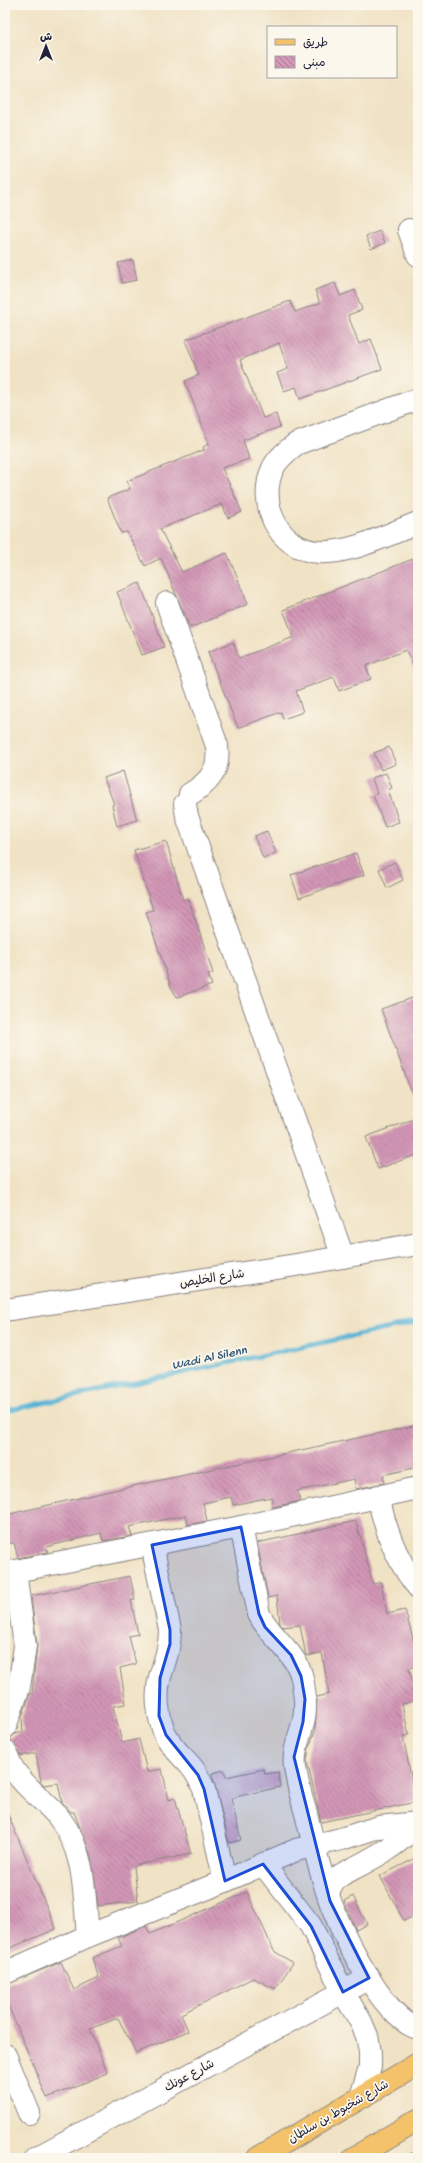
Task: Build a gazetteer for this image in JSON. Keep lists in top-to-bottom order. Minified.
{"streets":{"main road":["شارع شخبوط بن سلطان"],"street":["شارع الخليص","شارع عونك"]},"water":["Wadi Al Silenn"],"legend":["طريق","مبنى"],"north":"top"}
